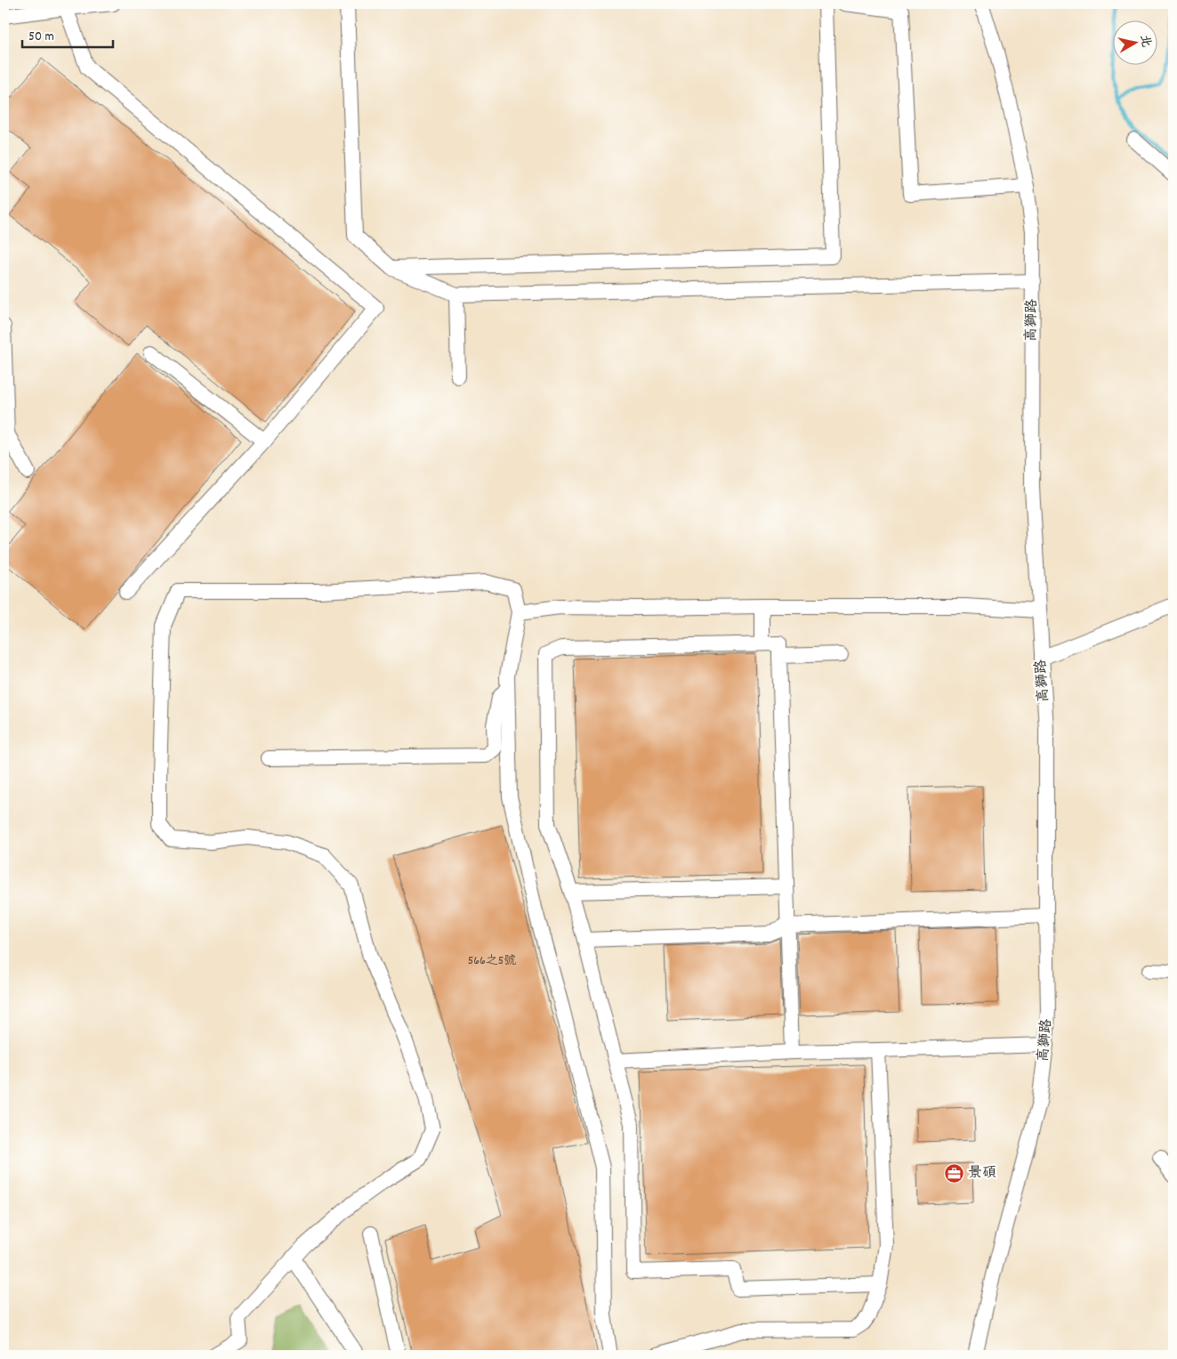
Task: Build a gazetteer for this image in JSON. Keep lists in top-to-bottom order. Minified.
{"streets":{"street":["高獅路"]},"places":{"office":["景碩"]},"house_numbers":["566之5號"],"scale_bar":"50 m","north":"right"}
